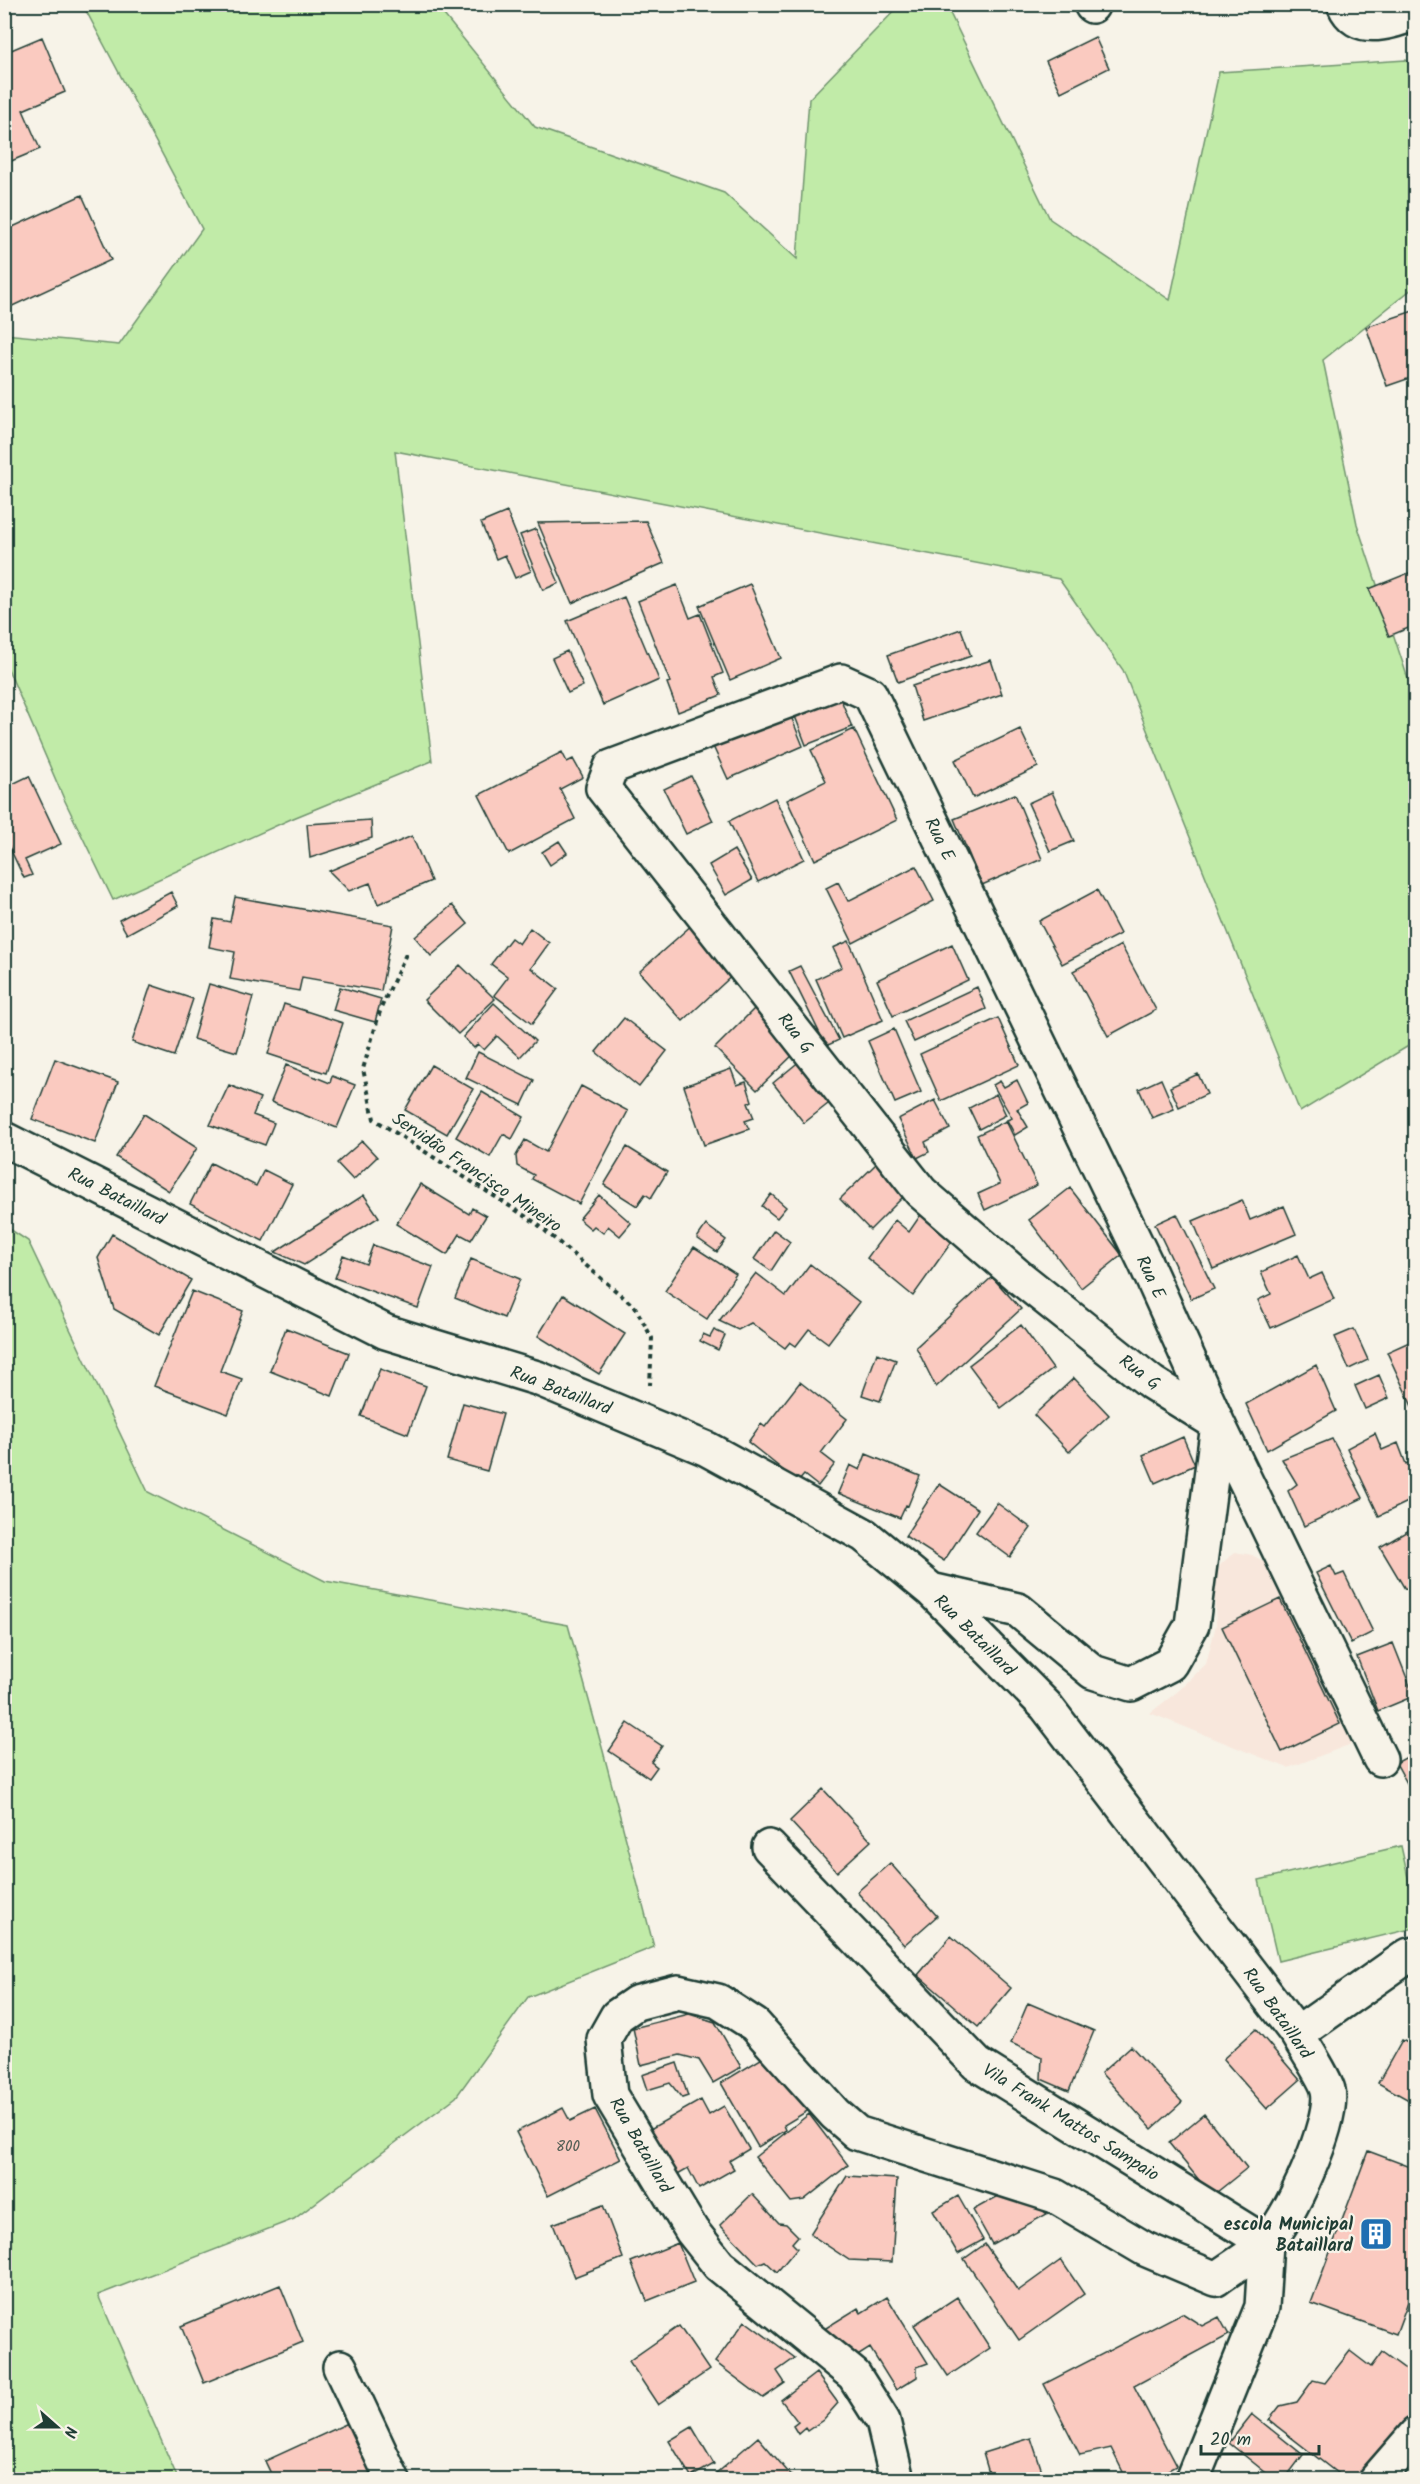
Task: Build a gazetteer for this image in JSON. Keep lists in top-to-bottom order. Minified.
{"streets":{"street":["Rua E","Rua G","Rua Bataillard","Vila Frank Mattos Sampaio"],"path":["Servidão Francisco Mineiro"]},"crossings":[["Rua E","Rua G"],["Servidão Francisco Mineiro","Rua Bataillard"],["Rua Bataillard","Vila Frank Mattos Sampaio"]],"places":{"building":["escola Municipal Bataillard"]},"house_numbers":["800"],"scale_bar":"20 m","north":"right"}
